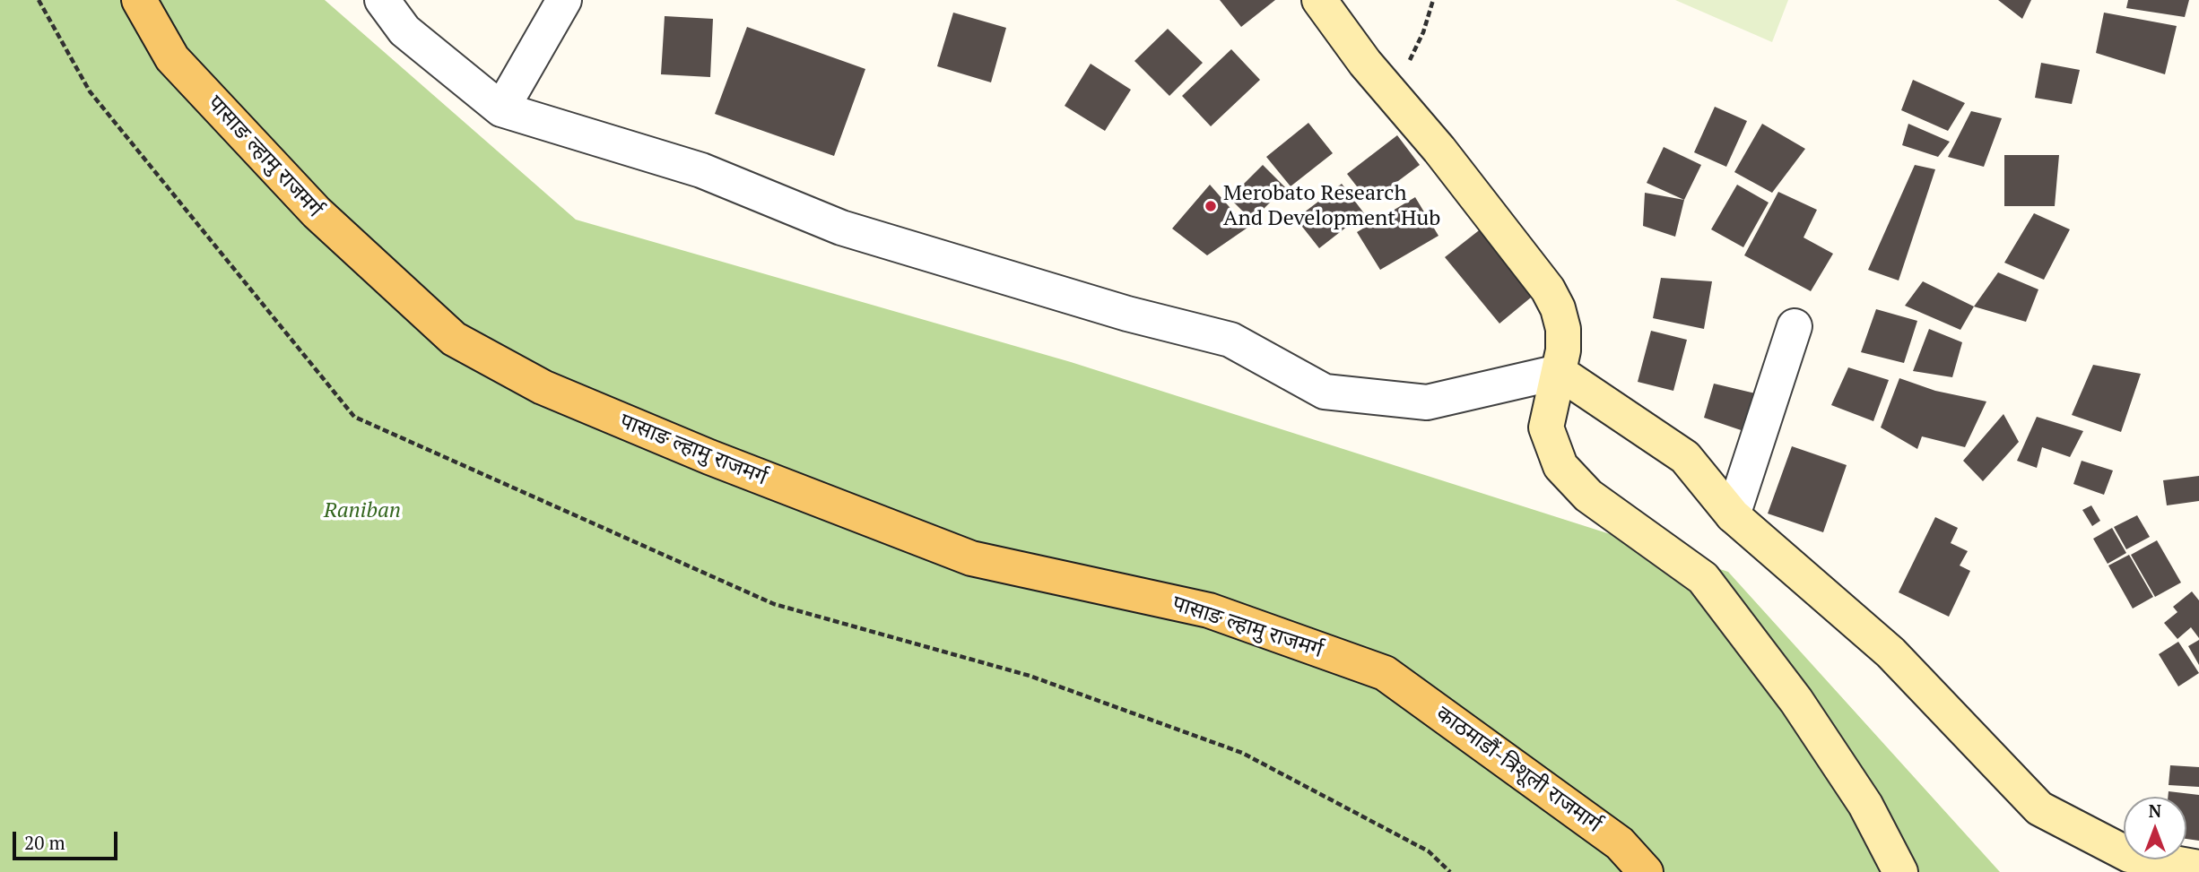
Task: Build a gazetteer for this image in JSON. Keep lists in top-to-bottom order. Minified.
{"streets":{"main road":["पासाङ ल्हामु राजमर्ग","काठमाडौं-त्रिशूली राजमार्ग"]},"crossings":[["पासाङ ल्हामु राजमर्ग","काठमाडौं-त्रिशूली राजमार्ग"]],"parks":["Raniban"],"places":["Merobato Research And Development Hub"],"scale_bar":"20 m","north":"top"}
